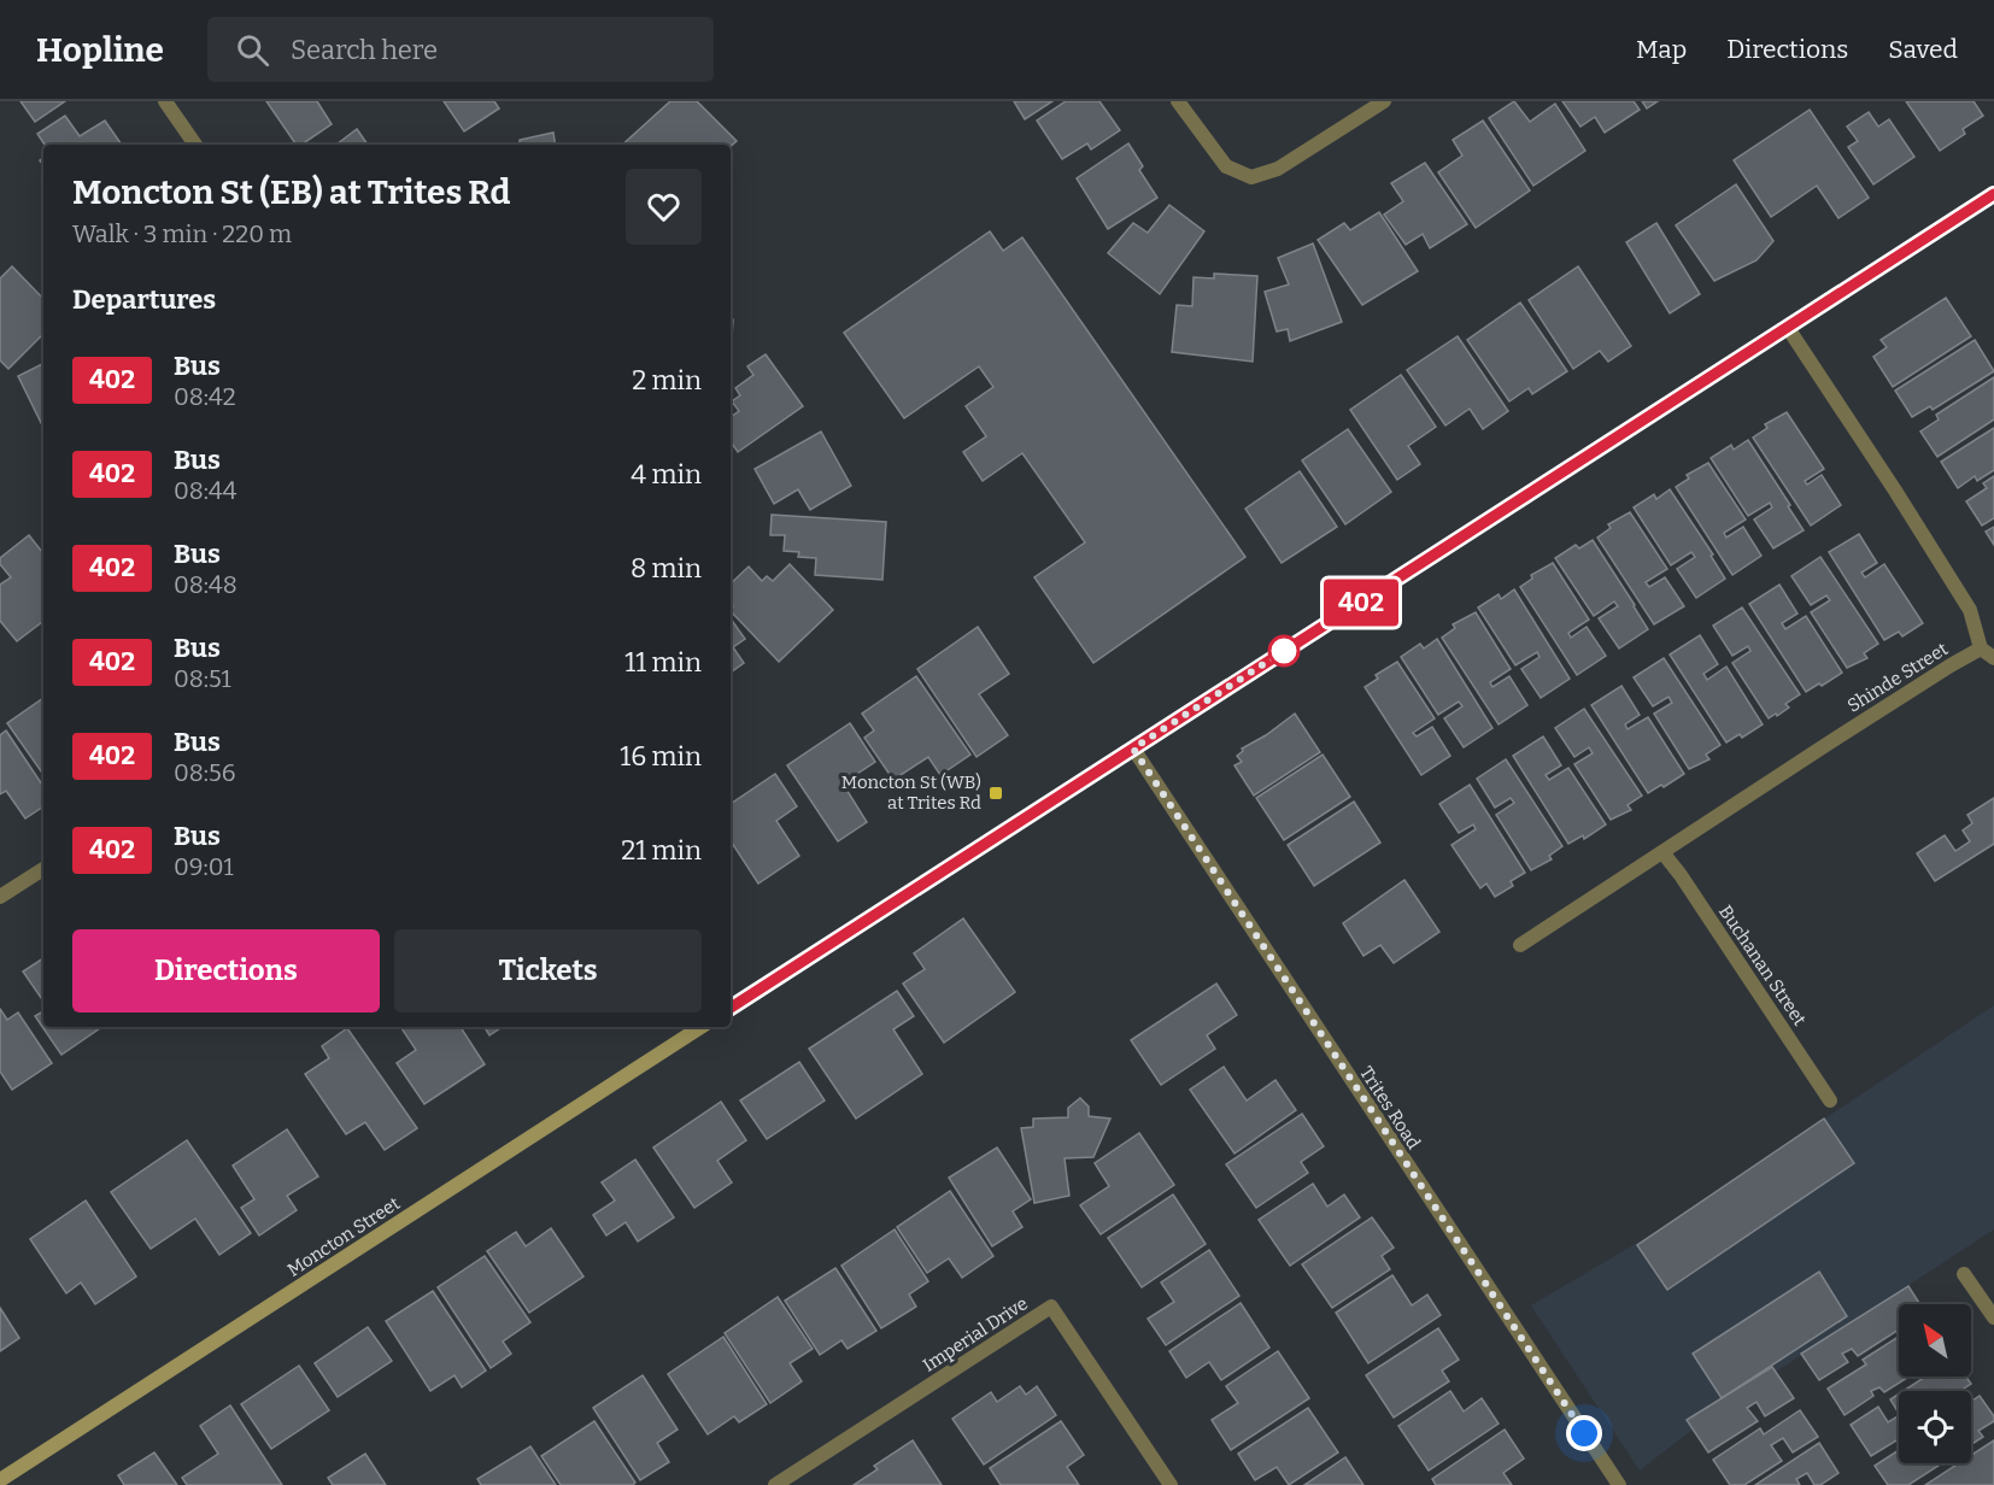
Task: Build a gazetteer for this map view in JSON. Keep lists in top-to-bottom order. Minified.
{"streets":{"street":["Shinde Street","Buchanan Street","Trites Road","Moncton Street","Imperial Drive"]},"crossings":[["Shinde Street","Buchanan Street"]],"places":{"transit":["Moncton St (WB) at Trites Rd"]},"lines":["bus line 402"],"north":"top left","page":{"header":"Hopline","search":"Search here","nav":["Map","Directions","Saved"],"on_map":"402","heading":[["Moncton St (EB) at Trites Rd","Walk · 3 min · 220 m"],"Departures"],"list":[{"mark":"402","name":"Bus","note":"08:42","value":"2 min"},{"mark":"402","name":"Bus","note":"08:44","value":"4 min"},{"mark":"402","name":"Bus","note":"08:48","value":"8 min"},{"mark":"402","name":"Bus","note":"08:51","value":"11 min"},{"mark":"402","name":"Bus","note":"08:56","value":"16 min"},{"mark":"402","name":"Bus","note":"09:01","value":"21 min"}],"buttons":["Directions","Tickets"]}}
